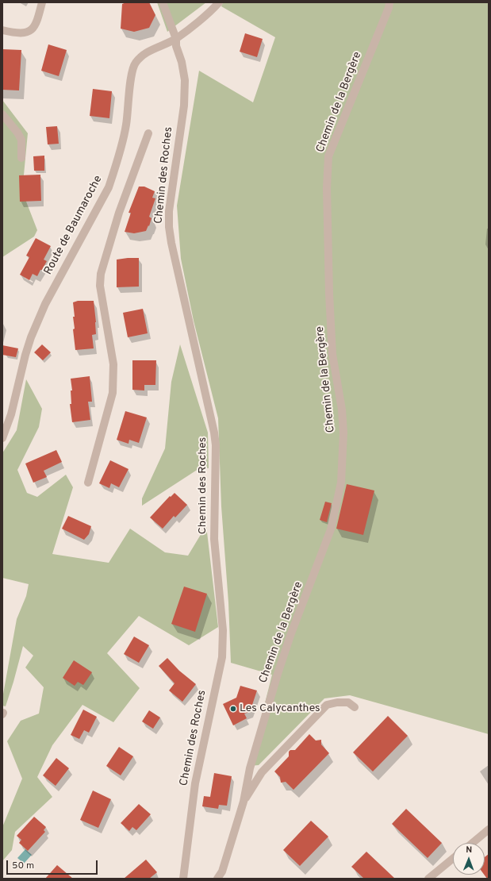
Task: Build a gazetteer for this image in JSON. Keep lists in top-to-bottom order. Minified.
{"streets":{"street":["Chemin de la Bergère","Chemin des Roches","Route de Baumaroche"]},"crossings":[["Chemin des Roches","Route de Baumaroche"]],"places":["Les Calycanthes"],"scale_bar":"50 m","north":"top"}
